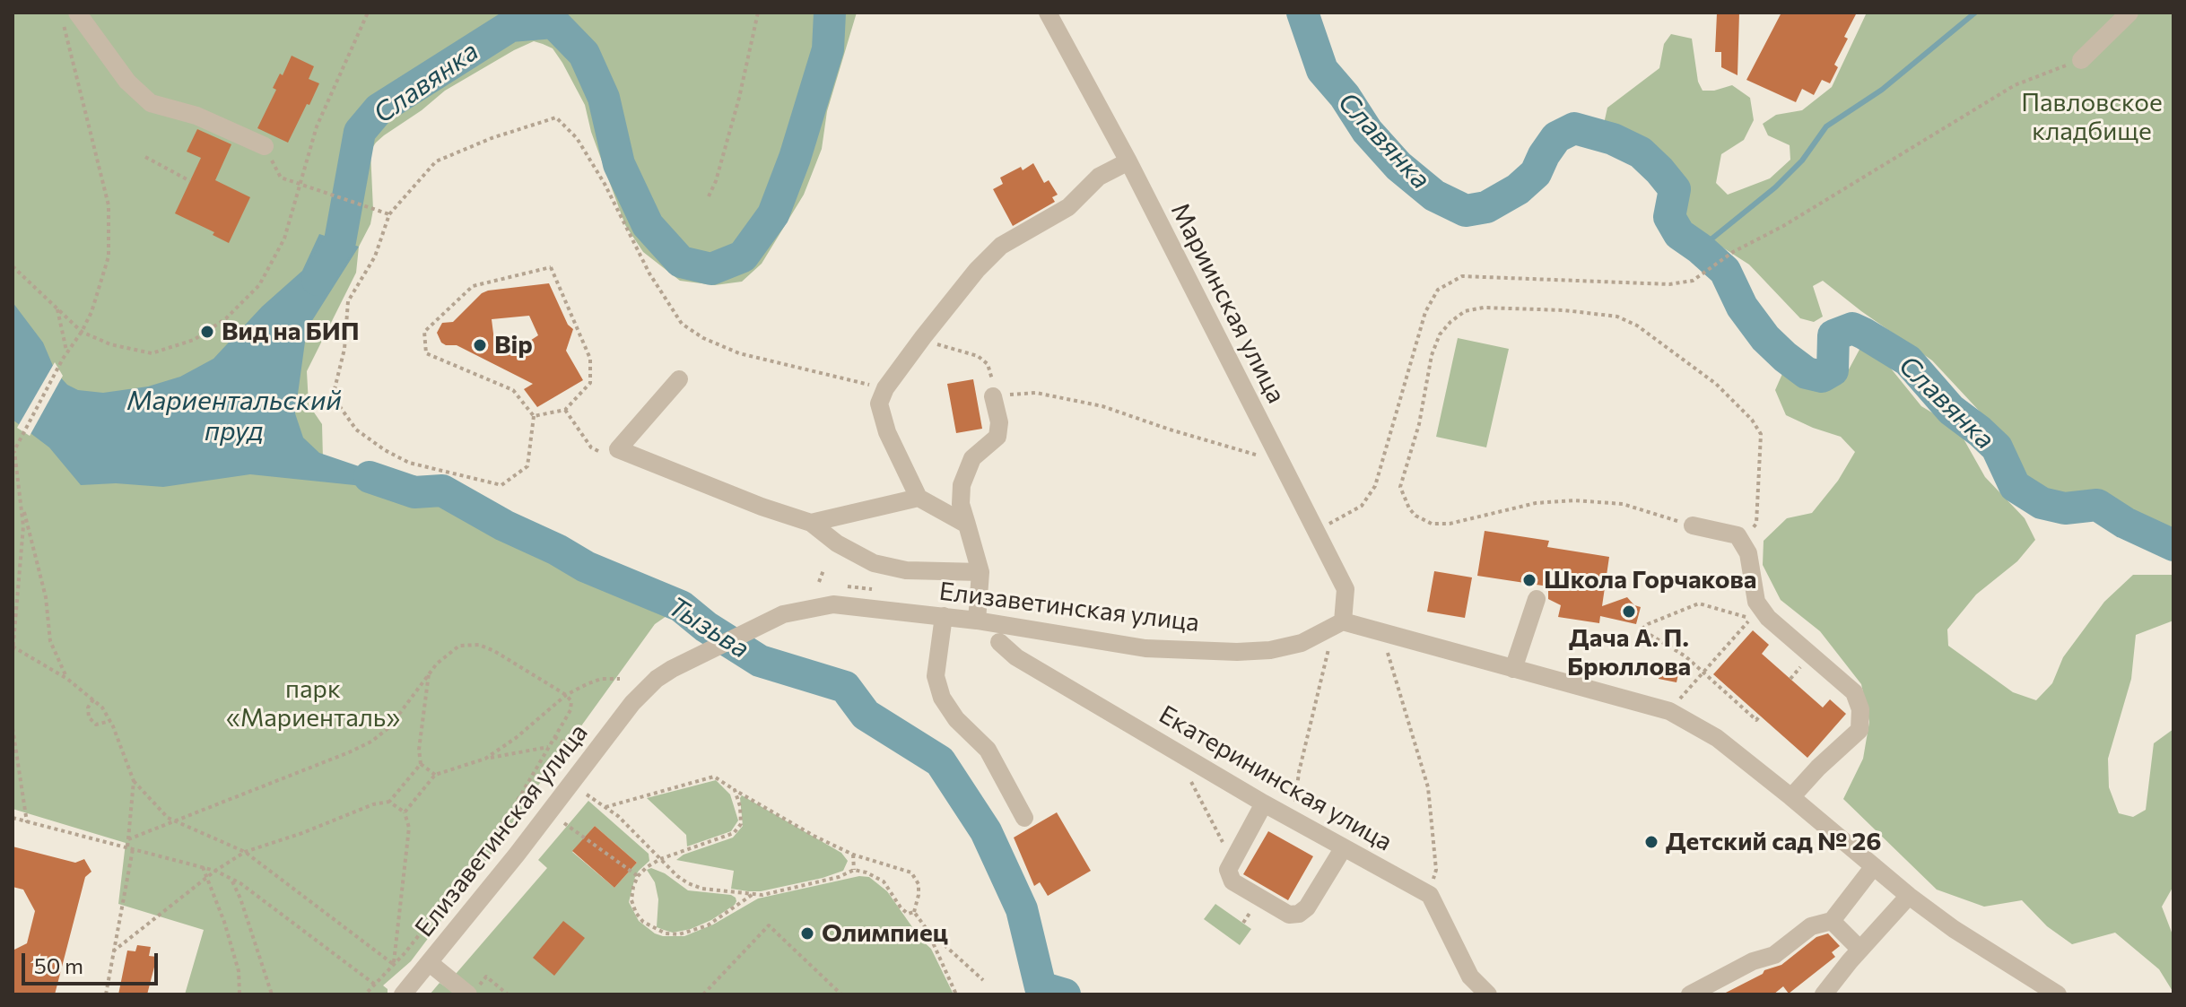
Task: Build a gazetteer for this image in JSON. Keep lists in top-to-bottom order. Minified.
{"streets":{"street":["Мариинская улица","Елизаветинская улица","Екатерининская улица"]},"crossings":[["Мариинская улица","Елизаветинская улица"]],"water":["Славянка","Мариентальский пруд","Тызьва"],"parks":["Павловское кладбище","парк «Мариенталь»"],"places":["Вид на БИП","Bip","Школа Горчакова","Дача А. П. Брюллова","Детский сад № 26","Олимпиец"],"scale_bar":"50 m"}
